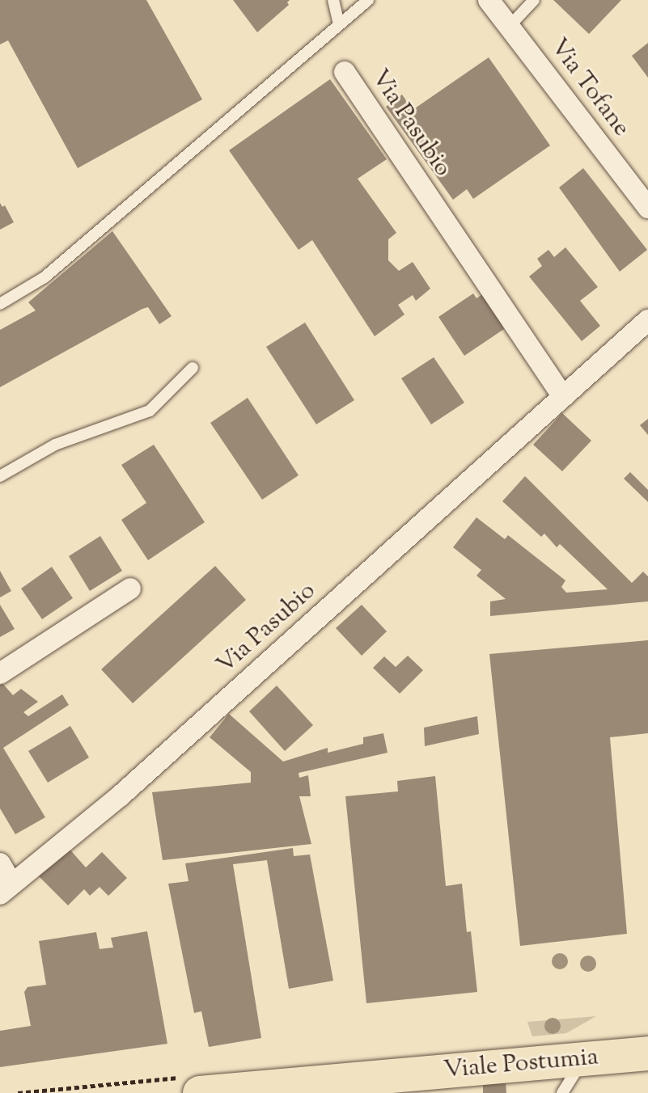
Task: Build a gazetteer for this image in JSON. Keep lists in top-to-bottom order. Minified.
{"streets":{"main road":["Viale Postumia"],"street":["Via Tofane","Via Pasubio"]}}
